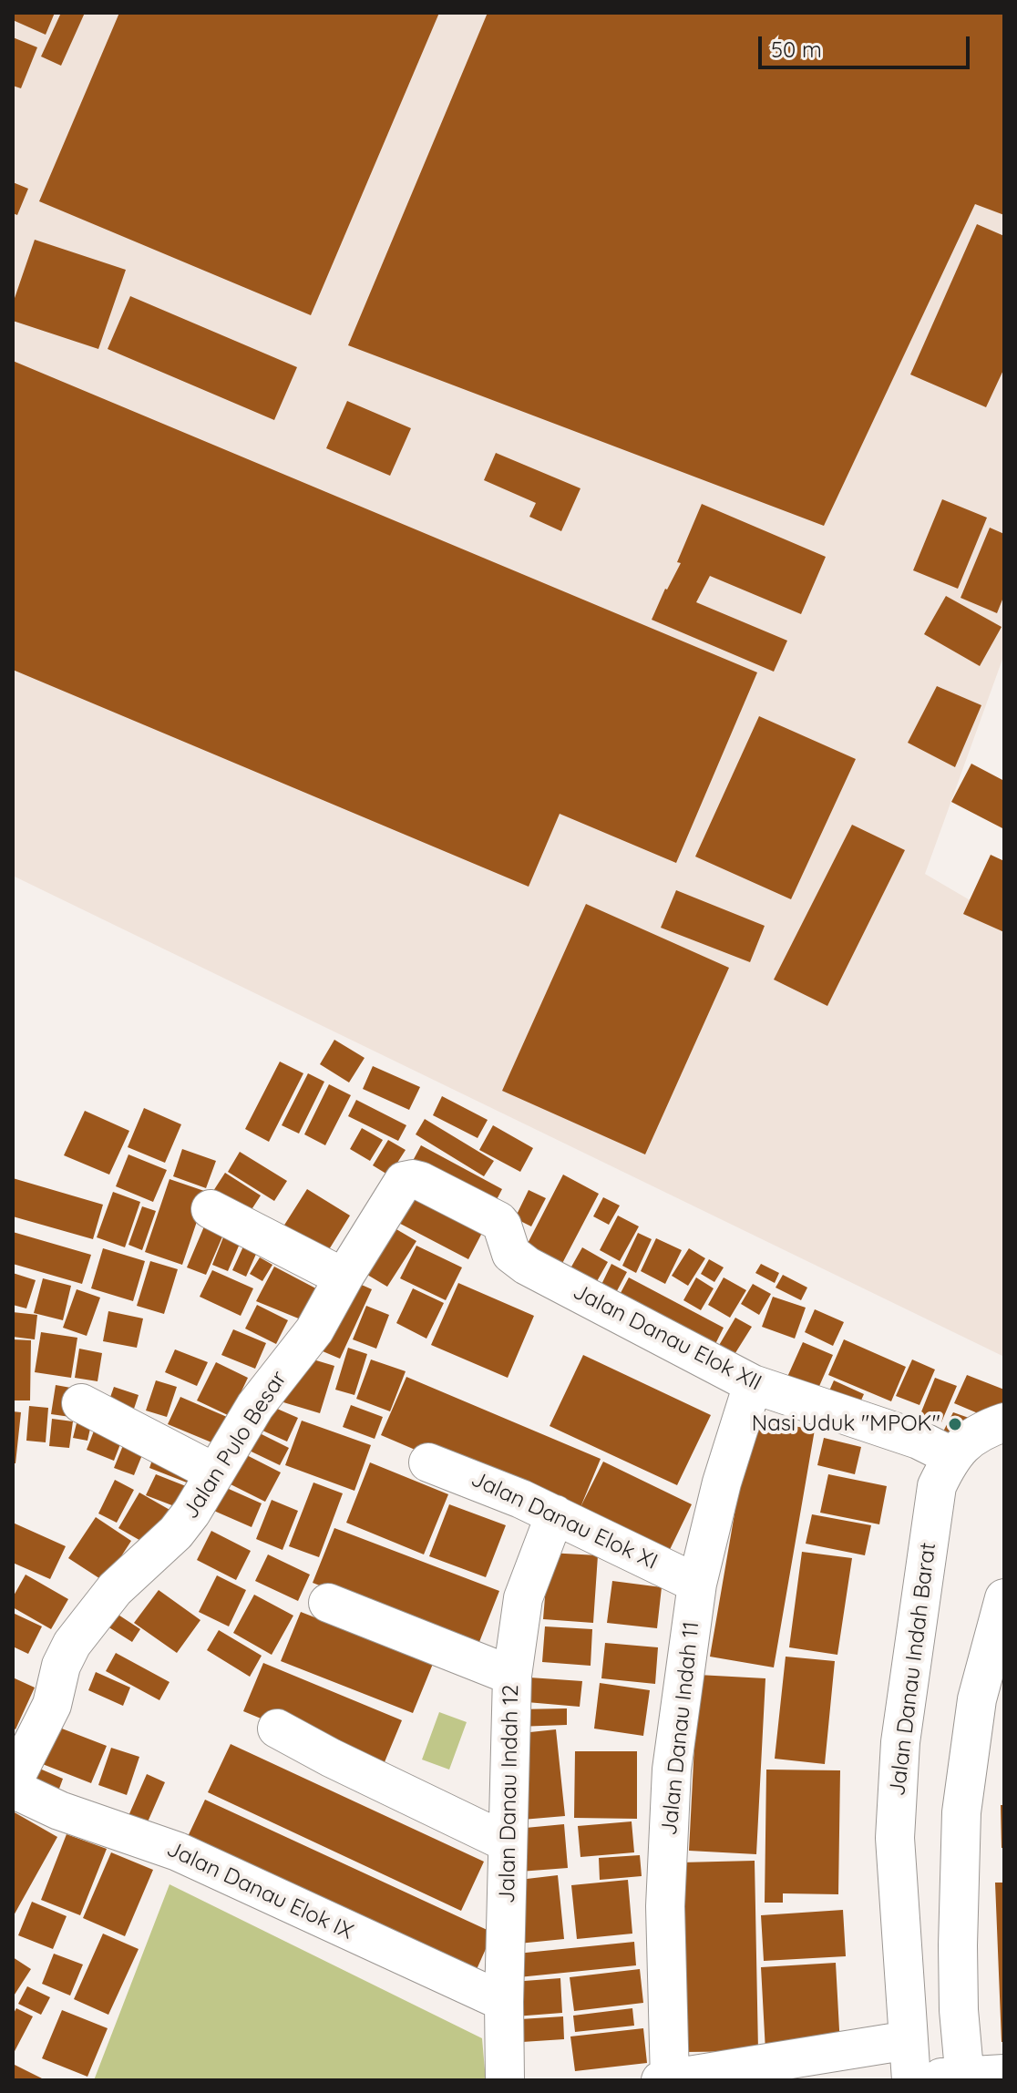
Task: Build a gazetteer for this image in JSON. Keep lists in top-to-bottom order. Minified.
{"streets":{"street":["Jalan Danau Elok XII","Jalan Pulo Besar","Jalan Danau Elok XI","Jalan Danau Indah Barat","Jalan Danau Indah 11","Jalan Danau Indah 12","Jalan Danau Elok IX"]},"crossings":[["Jalan Danau Elok XII","Jalan Pulo Besar"],["Jalan Danau Elok XII","Jalan Danau Indah Barat"],["Jalan Danau Elok XII","Jalan Danau Indah 11"],["Jalan Danau Elok XI","Jalan Danau Indah 11"],["Jalan Danau Elok XI","Jalan Danau Indah 12"],["Jalan Danau Indah 12","Jalan Danau Elok IX"]],"places":["Nasi Uduk \"MPOK\""],"scale_bar":"50 m"}
